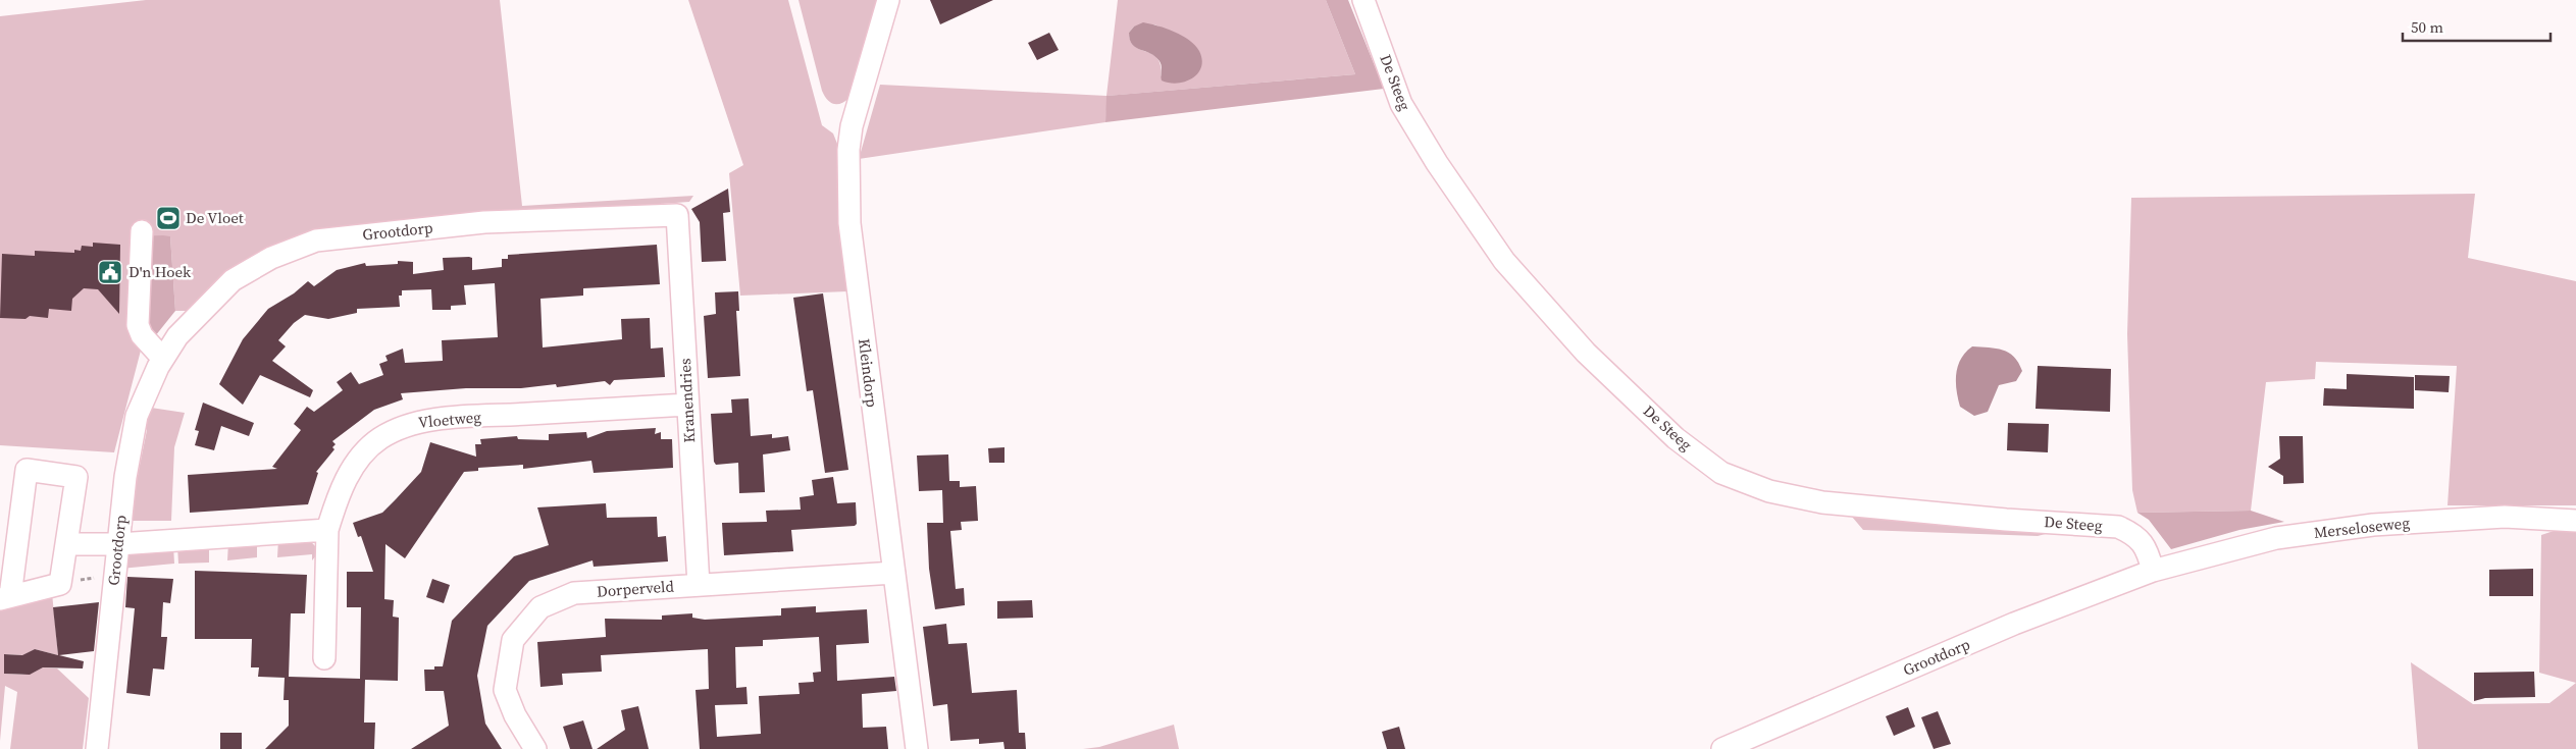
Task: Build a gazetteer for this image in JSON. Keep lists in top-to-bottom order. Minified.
{"streets":{"street":["De Steeg","Grootdorp","Kleindorp","Kranendries","Vloetweg","Merseloseweg","Dorperveld"]},"crossings":[["De Steeg","Grootdorp"],["De Steeg","Merseloseweg"],["Grootdorp","Kranendries"],["Grootdorp","Merseloseweg"],["Kleindorp","Dorperveld"],["Kranendries","Vloetweg"],["Kranendries","Dorperveld"]],"places":{"sports":["De Vloet"],"public building":["D'n Hoek"]},"scale_bar":"50 m"}
